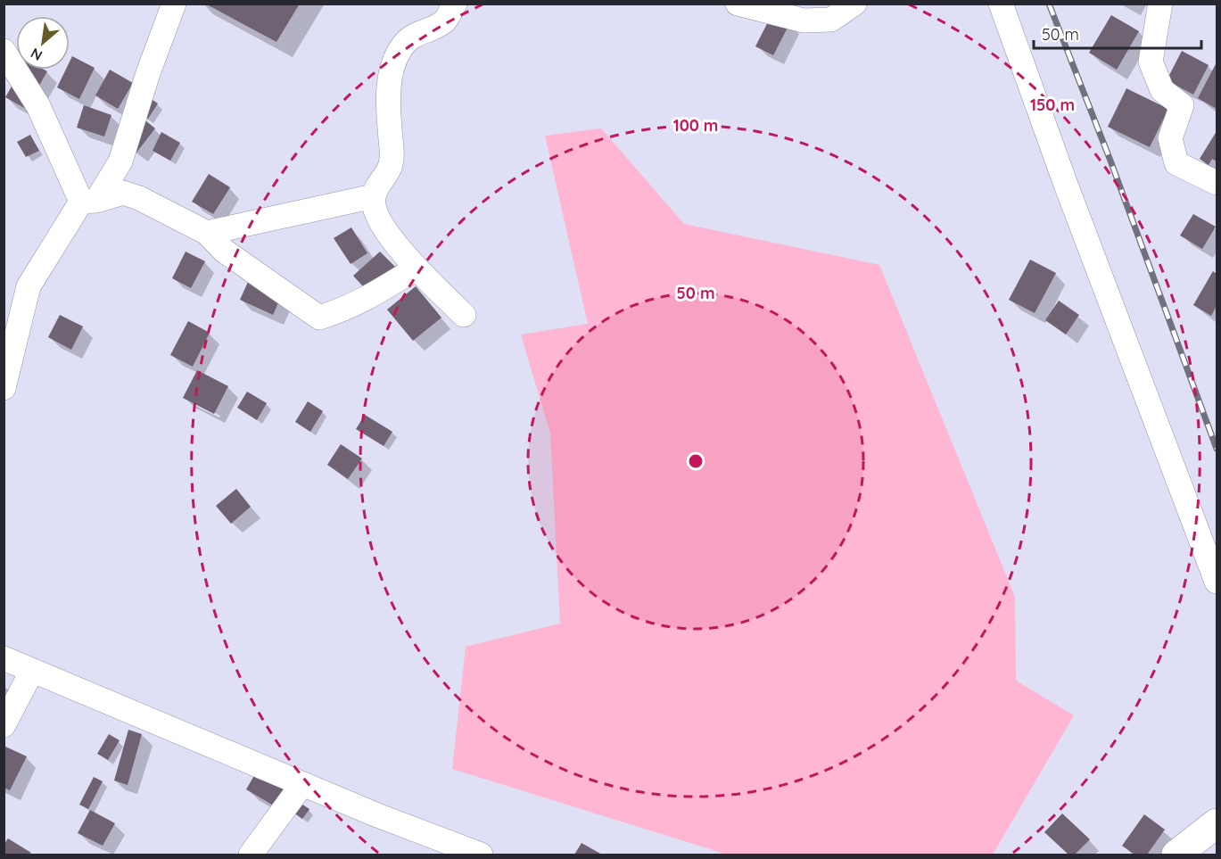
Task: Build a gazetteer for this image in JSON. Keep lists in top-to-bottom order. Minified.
{"scale_bar":"50 m","north":"bottom left","rings":["150 m","100 m","50 m"]}
